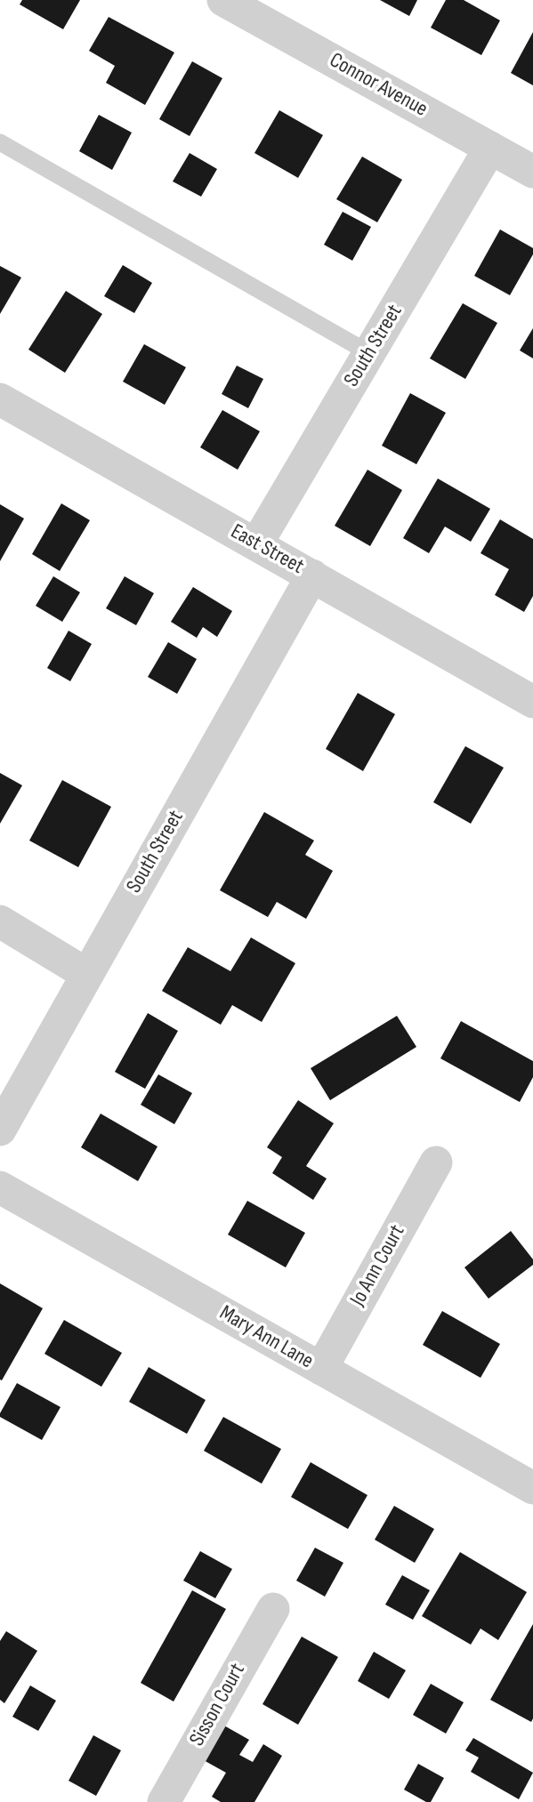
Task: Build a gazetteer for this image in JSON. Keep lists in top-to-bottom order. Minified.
{"streets":{"street":["Connor Avenue","South Street","East Street","Jo Ann Court","Mary Ann Lane","Sisson Court"]},"crossings":[["Connor Avenue","South Street"],["South Street","East Street"],["Jo Ann Court","Mary Ann Lane"]]}
